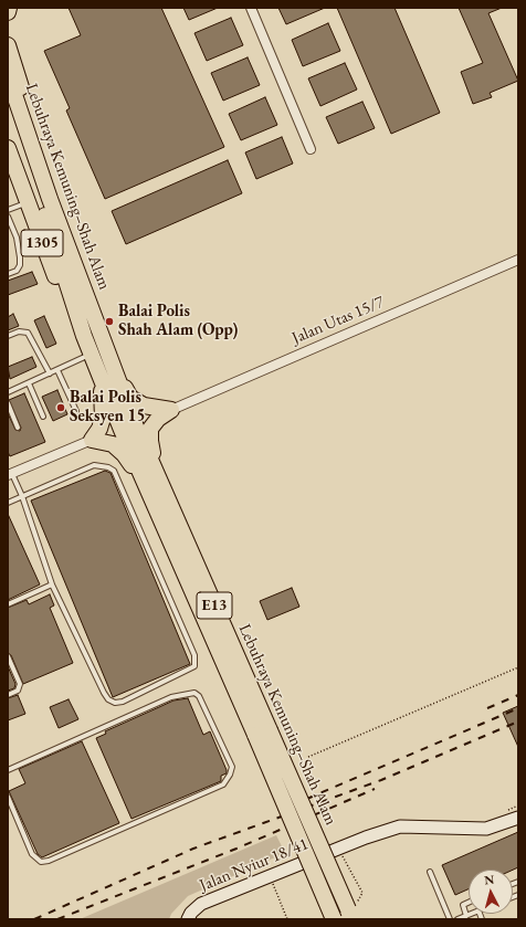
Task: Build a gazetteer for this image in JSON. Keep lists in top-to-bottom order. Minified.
{"streets":{"highway":["Lebuhraya Kemuning–Shah Alam","1305","E13"],"street":["Jalan Utas 15/7","Jalan Nyiur 18/41"]},"crossings":[["Lebuhraya Kemuning–Shah Alam","1305"]],"places":["Balai Polis Shah Alam (Opp)","Balai Polis Seksyen 15"],"north":"top"}
